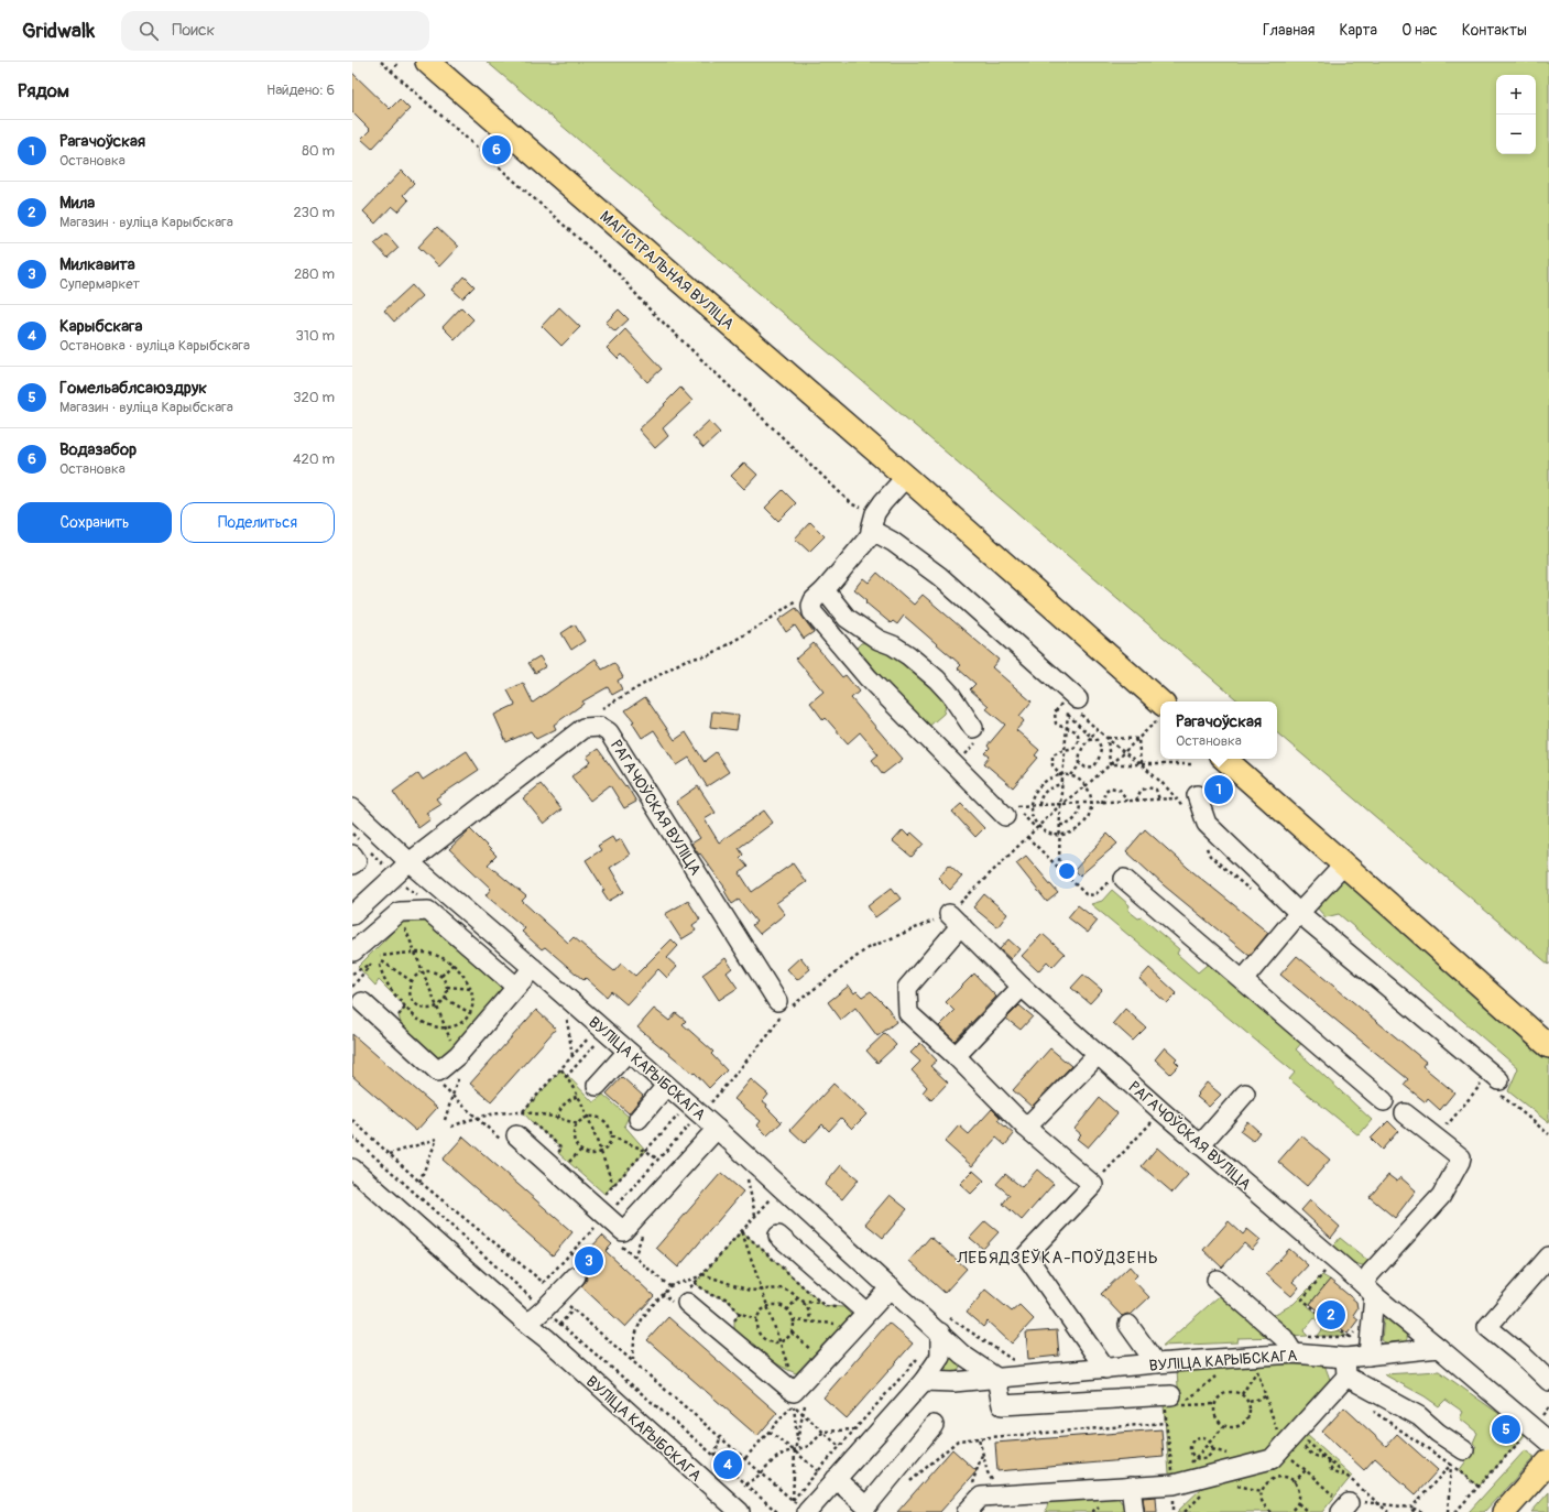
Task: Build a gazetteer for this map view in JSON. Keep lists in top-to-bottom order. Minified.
{"streets":{"main road":["МАГІСТРАЛЬНАЯ ВУЛІЦА"],"street":["РАГАЧОЎСКАЯ ВУЛІЦА","ВУЛІЦА КАРЫБСКАГА"]},"crossings":[["РАГАЧОЎСКАЯ ВУЛІЦА","ВУЛІЦА КАРЫБСКАГА"]],"districts":["ЛЕБЯДЗЁЎКА-ПОЎДЗЕНЬ"],"page":{"header":"Gridwalk","search":"Поиск","nav":["Главная","Карта","О нас","Контакты"],"heading":["Рядом","Найдено: 6"],"map_buttons":["+","−"],"list":[{"mark":"1","name":"Рагачоўская","note":"Остановка","value":"80 m"},{"mark":"2","name":"Мила","note":"Магазин · вуліца Карыбскага","value":"230 m"},{"mark":"3","name":"Милкавита","note":"Супермаркет","value":"280 m"},{"mark":"4","name":"Карыбскага","note":"Остановка · вуліца Карыбскага","value":"310 m"},{"mark":"5","name":"Гомельаблсаюздрук","note":"Магазин · вуліца Карыбскага","value":"320 m"},{"mark":"6","name":"Водазабор","note":"Остановка","value":"420 m"}],"pins":["6","1","3","2","5","4"],"buttons":["Сохранить","Поделиться"],"popup":["Рагачоўская","Остановка"]}}
